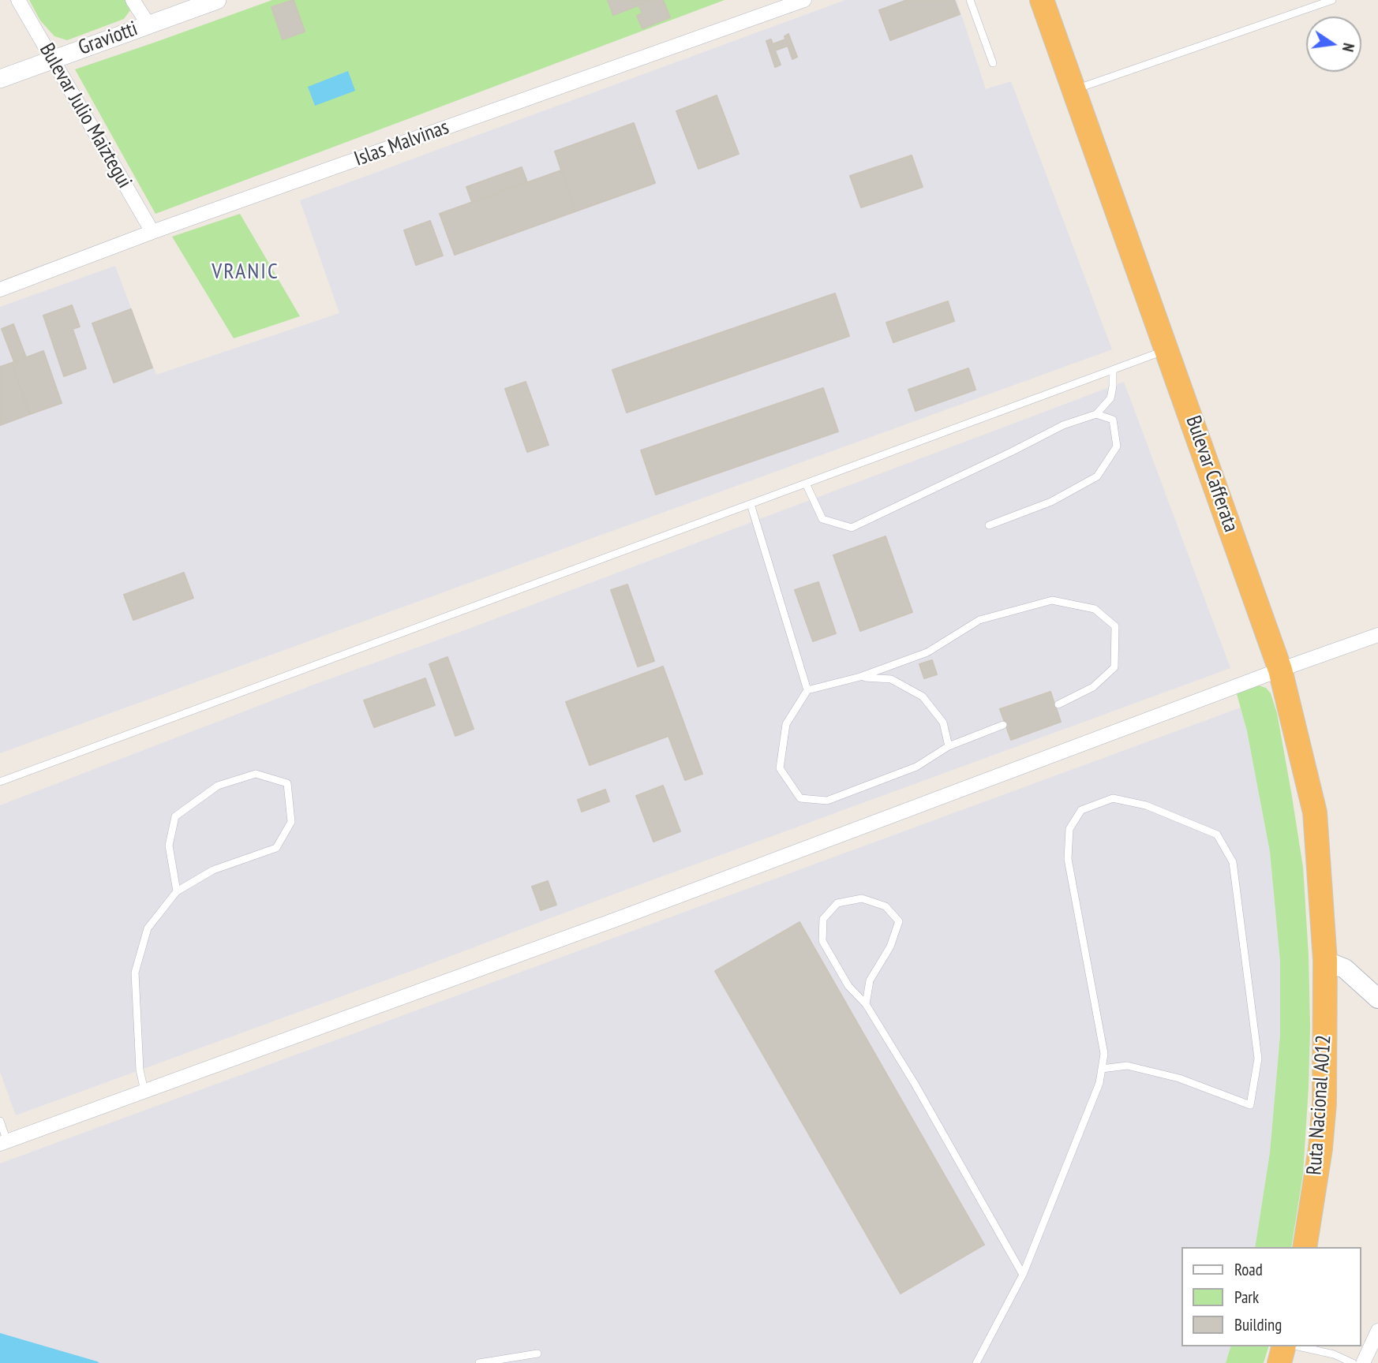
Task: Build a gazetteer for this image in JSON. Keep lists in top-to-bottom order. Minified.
{"streets":{"highway":["Bulevar Cafferata","Ruta Nacional A012"],"street":["Graviotti","Bulevar Julio Maiztegui","Islas Malvinas"]},"crossings":[["Graviotti","Bulevar Julio Maiztegui"],["Bulevar Julio Maiztegui","Islas Malvinas"],["Bulevar Cafferata","Ruta Nacional A012"]],"districts":["VRANIC"],"legend":["Road","Park","Building"],"north":"right"}
